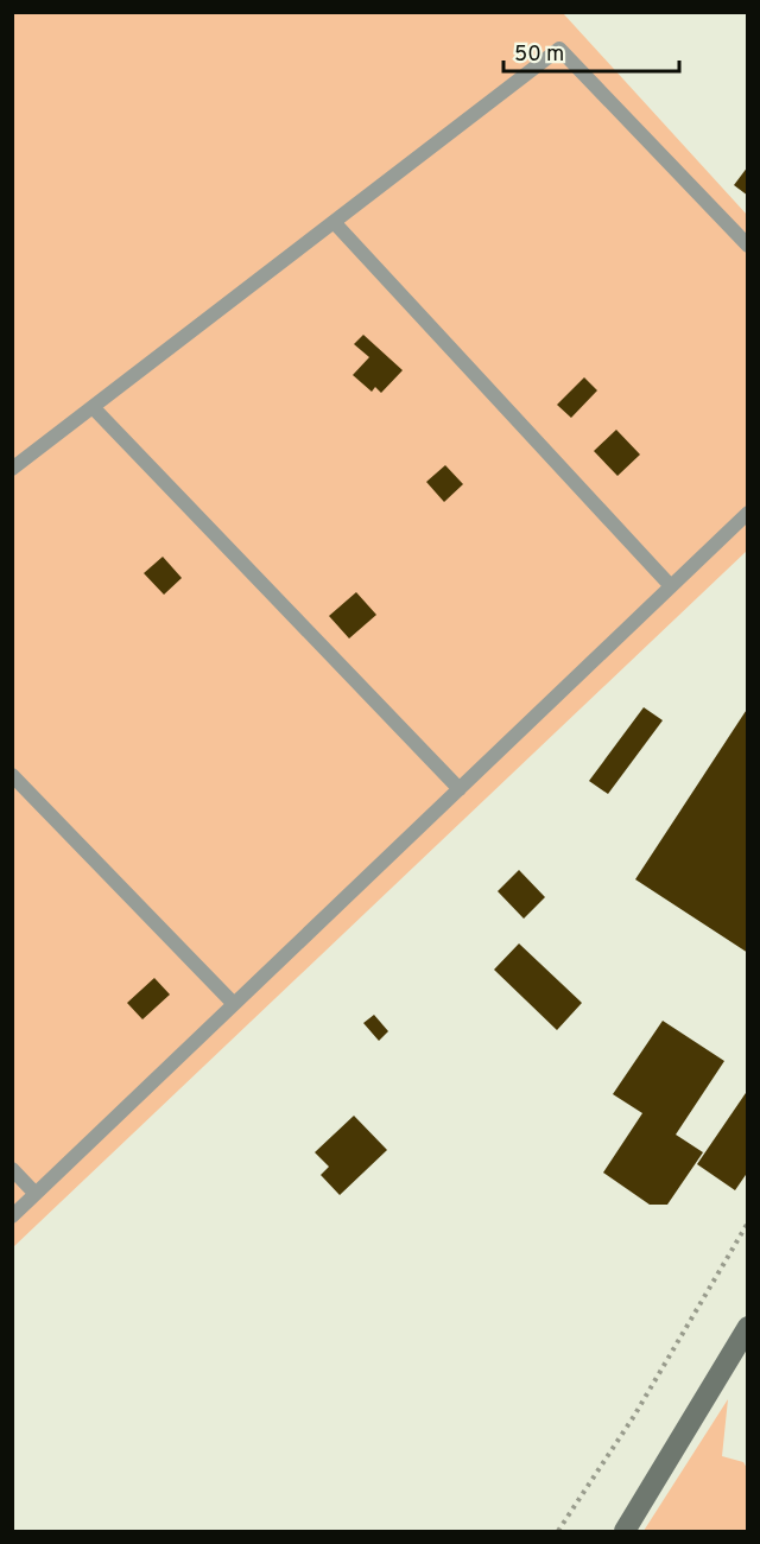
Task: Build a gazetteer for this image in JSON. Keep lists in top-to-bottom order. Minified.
{"scale_bar":"50 m"}
